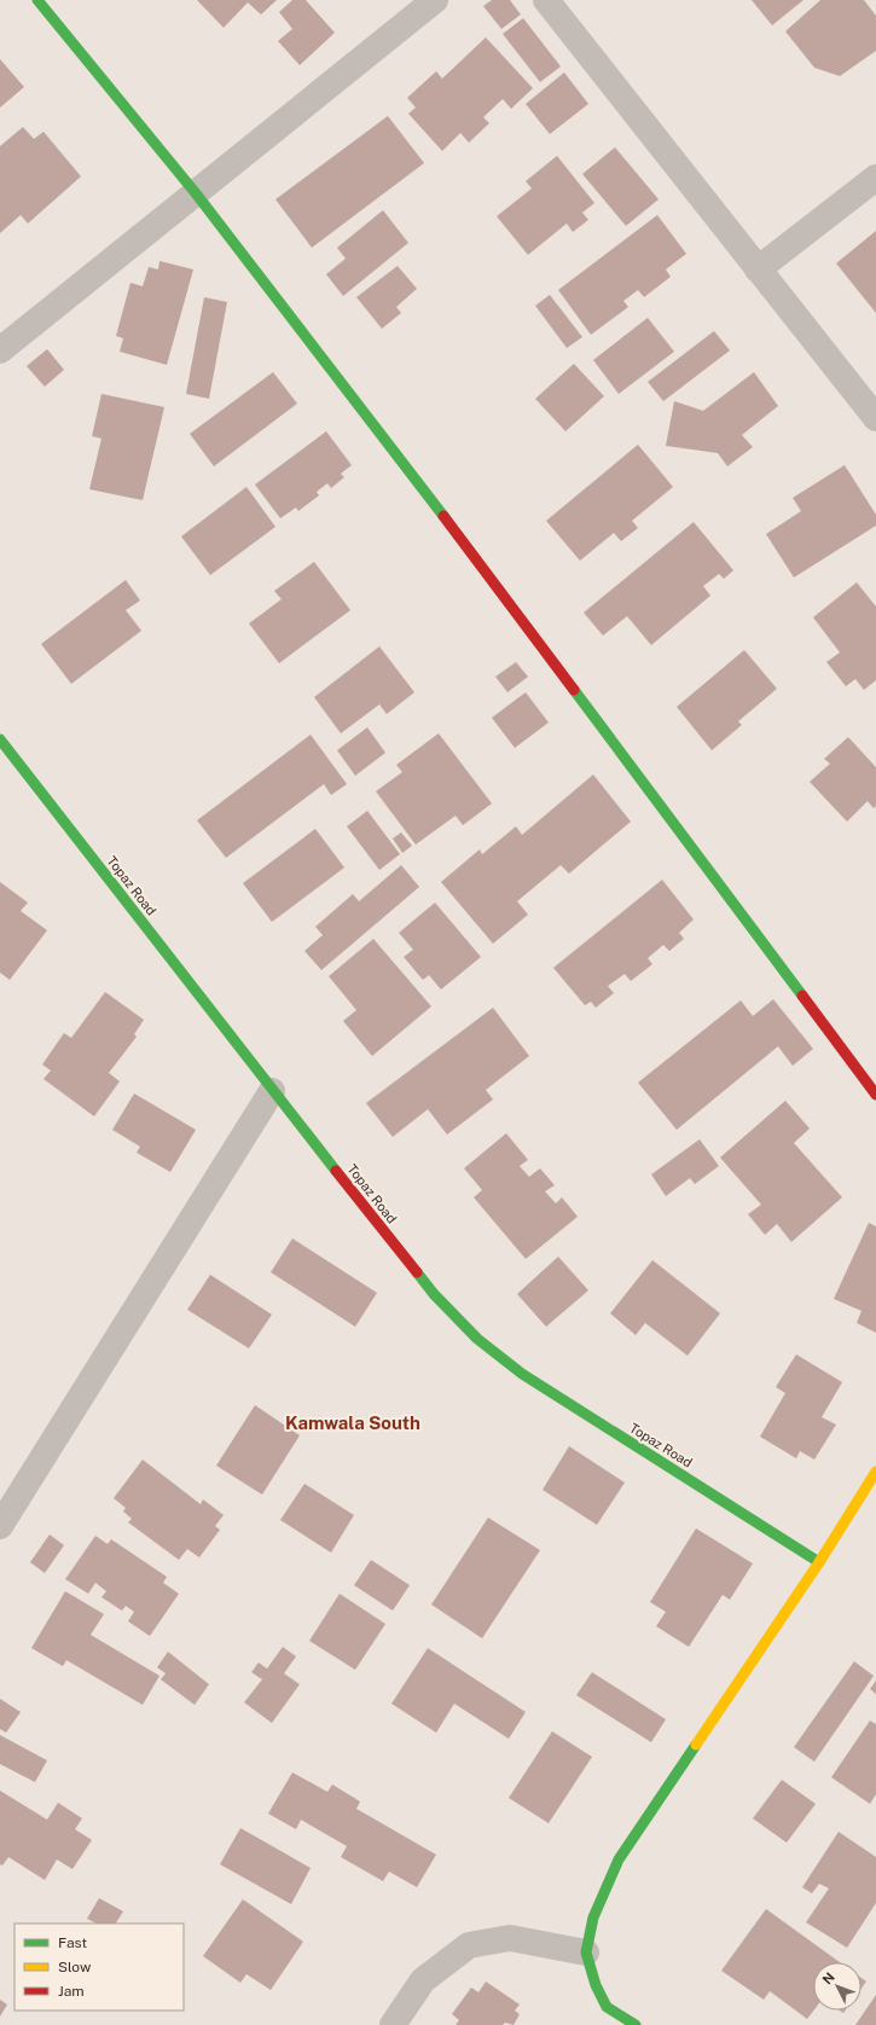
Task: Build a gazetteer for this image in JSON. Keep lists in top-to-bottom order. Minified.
{"streets":{"street":["Topaz Road"]},"districts":["Kamwala South"],"legend":["Fast","Slow","Jam"],"north":"top left"}
